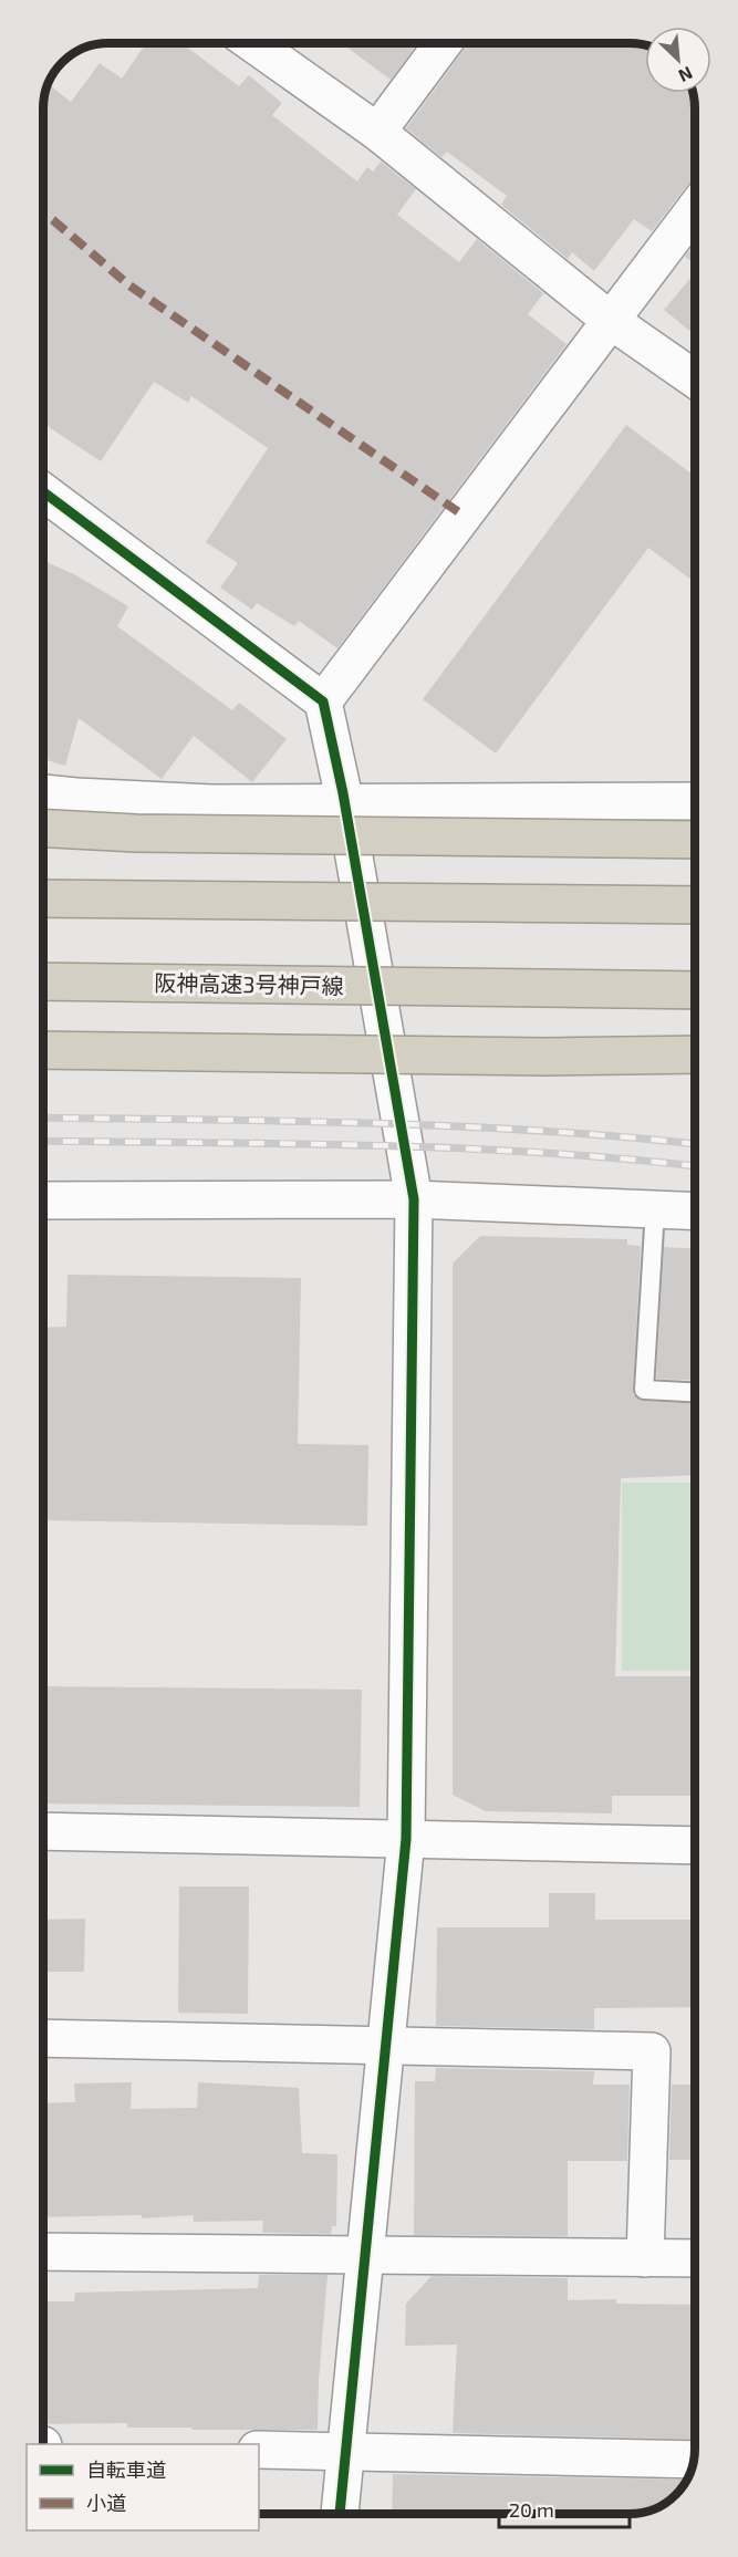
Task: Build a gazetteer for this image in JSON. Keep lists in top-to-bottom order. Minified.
{"streets":{"highway":["阪神高速3号神戸線"]},"legend":["自転車道","小道"],"scale_bar":"20 m","north":"bottom right"}
